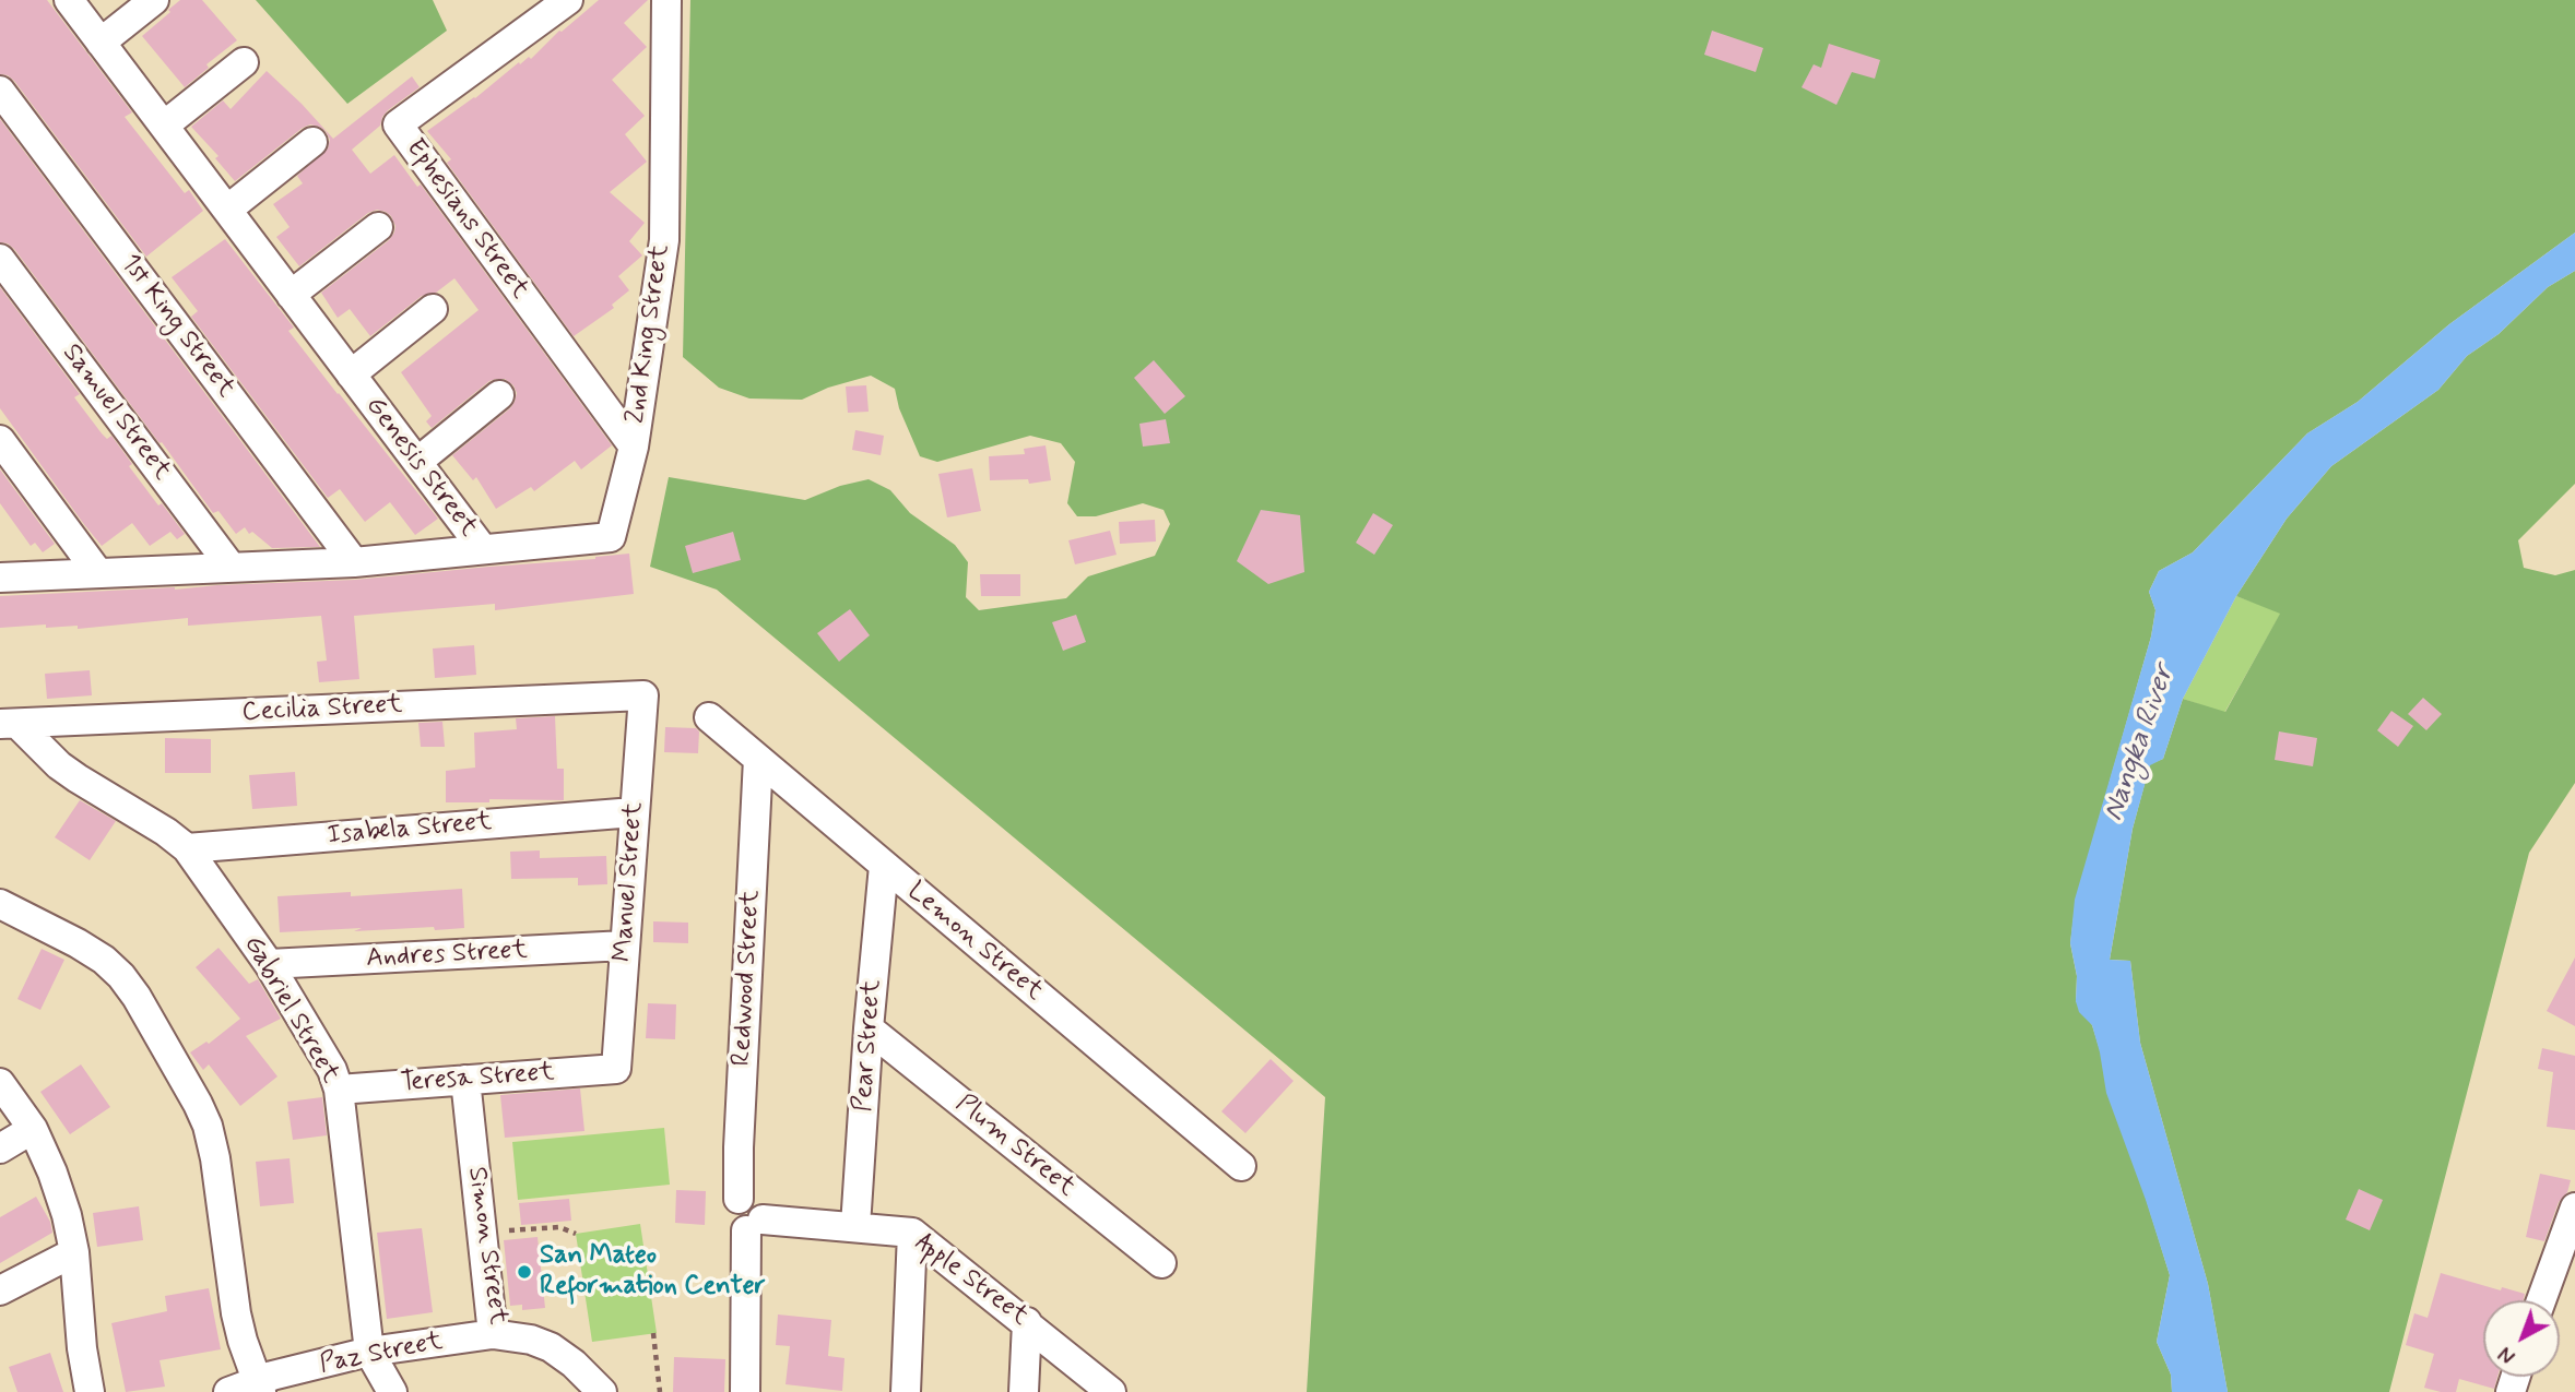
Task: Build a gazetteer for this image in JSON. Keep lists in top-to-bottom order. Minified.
{"streets":{"street":["Ephesians Street","1st King Street","2nd King Street","Samuel Street","Genesis Street","Cecilia Street","Isabela Street","Manuel Street","Lemon Street","Andres Street","Redwood Street","Gabriel Street","Pear Street","Teresa Street","Plum Street","Simon Street","Apple Street","Paz Street"]},"crossings":[["Ephesians Street","2nd King Street"],["1st King Street","Genesis Street"],["2nd King Street","Genesis Street"],["Samuel Street","Genesis Street"],["Cecilia Street","Manuel Street"],["Cecilia Street","Gabriel Street"],["Isabela Street","Manuel Street"],["Isabela Street","Gabriel Street"],["Manuel Street","Andres Street"],["Manuel Street","Teresa Street"],["Lemon Street","Redwood Street"],["Lemon Street","Pear Street"],["Andres Street","Gabriel Street"],["Redwood Street","Apple Street"],["Gabriel Street","Teresa Street"],["Gabriel Street","Paz Street"],["Pear Street","Plum Street"],["Pear Street","Apple Street"],["Teresa Street","Simon Street"],["Simon Street","Paz Street"]],"water":["Nangka River"],"places":["San Mateo Reformation Center"],"north":"bottom left"}
